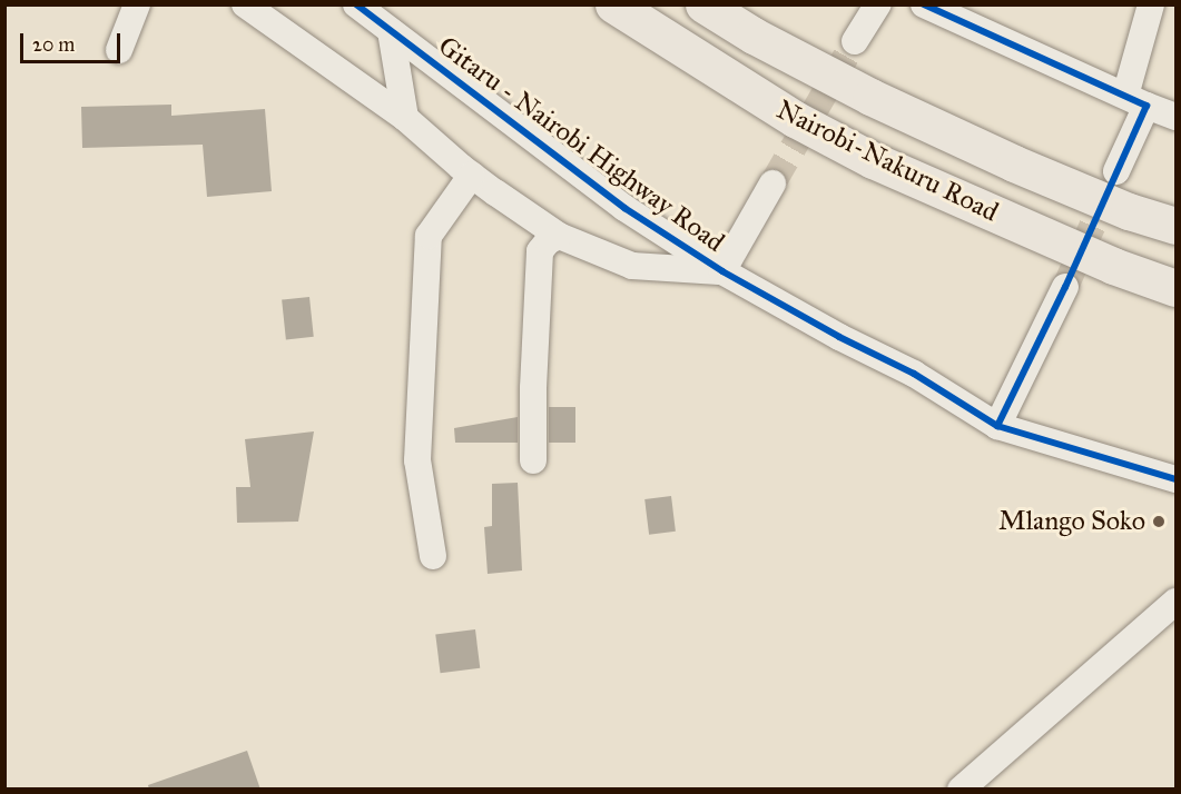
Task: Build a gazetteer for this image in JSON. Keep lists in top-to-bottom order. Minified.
{"streets":{"highway":["Nairobi-Nakuru Road"],"street":["Gitaru - Nairobi Highway Road"]},"places":["Mlango Soko"],"scale_bar":"20 m"}
